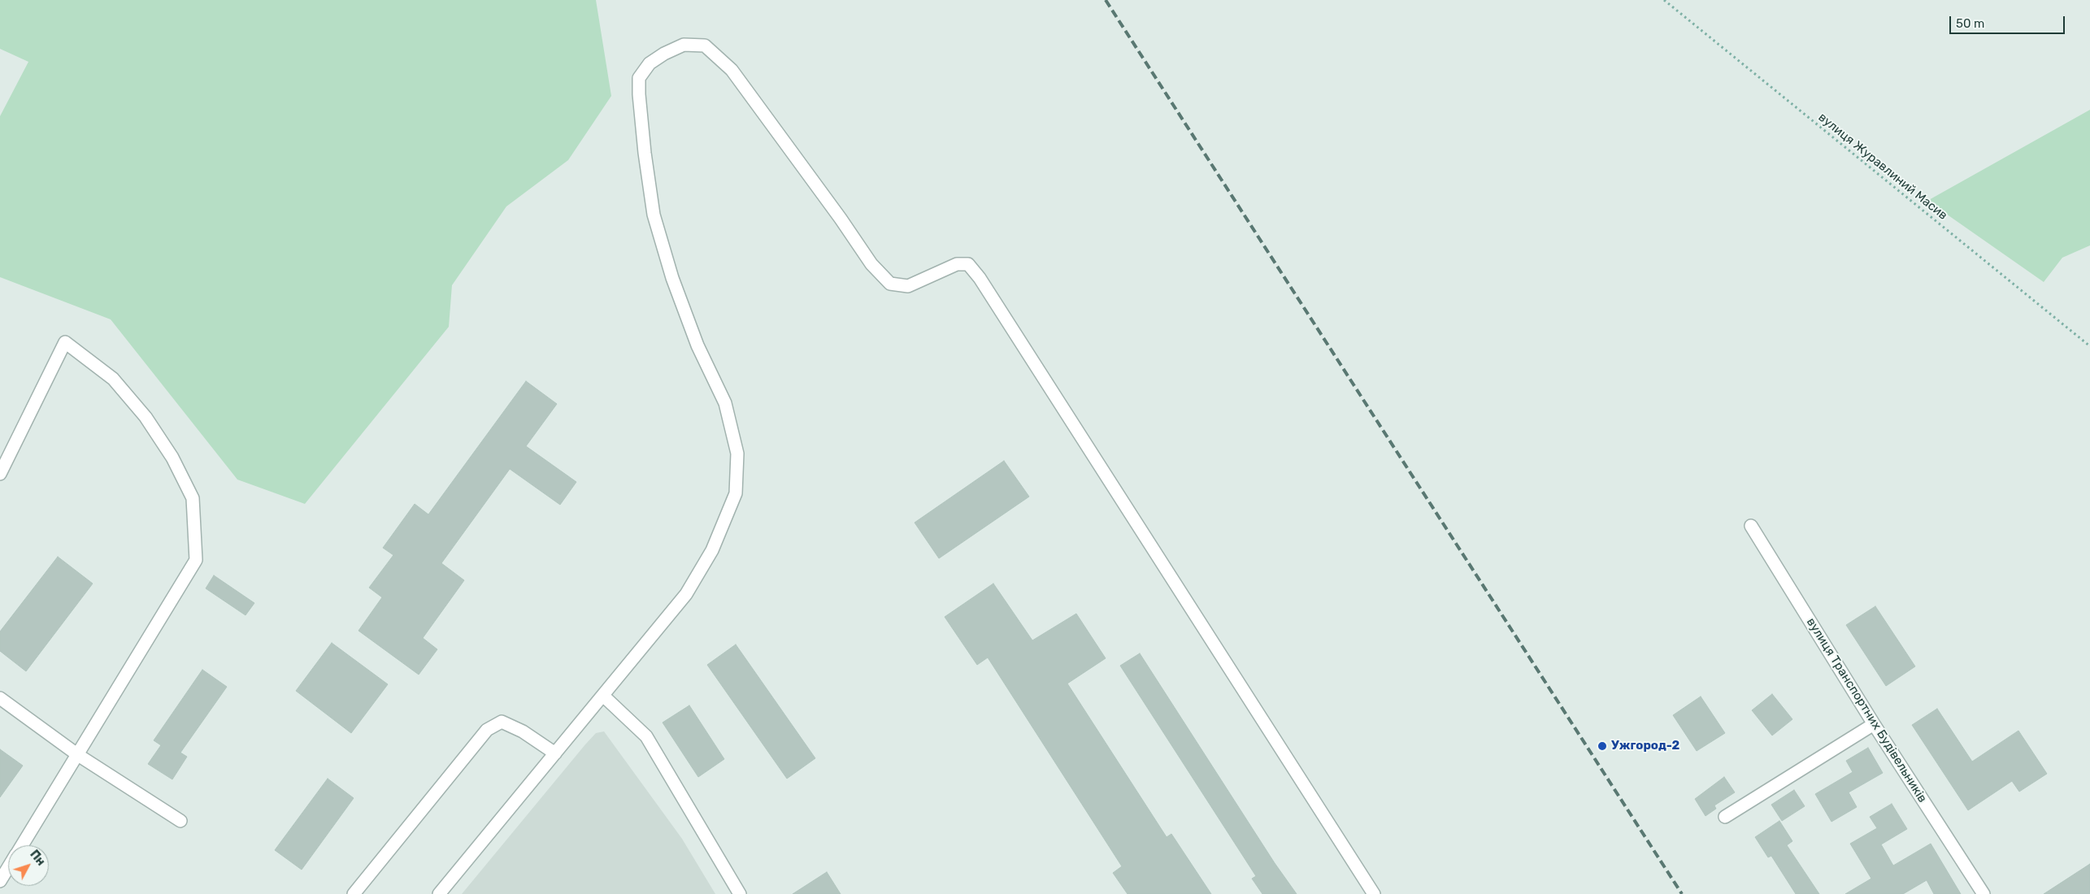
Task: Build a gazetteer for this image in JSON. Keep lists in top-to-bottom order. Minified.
{"streets":{"street":["вулиця Транспортних Будівельників"],"path":["вулиця Журавлиний Масив"]},"places":["Ужгород-2"],"scale_bar":"50 m","north":"top right"}
